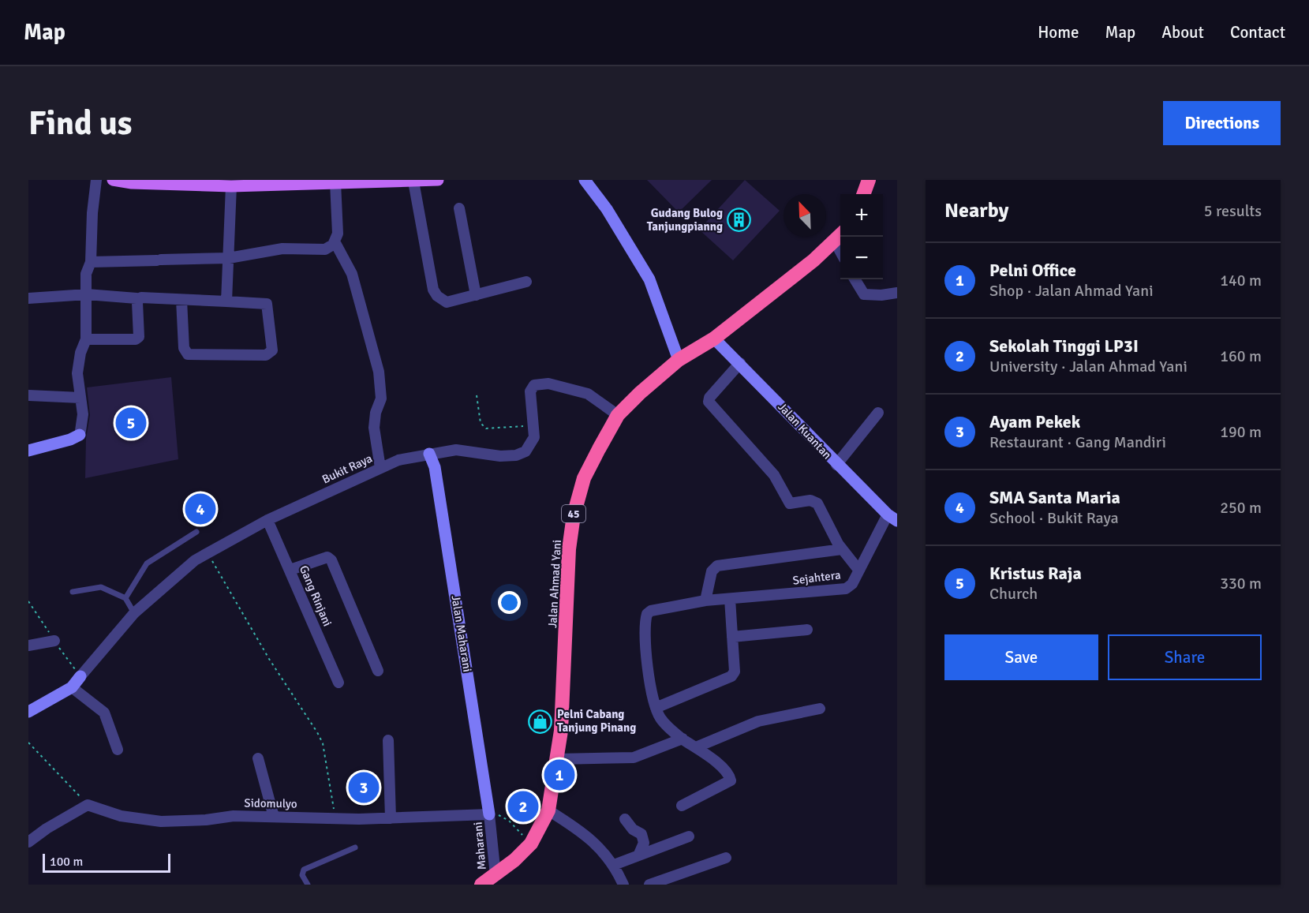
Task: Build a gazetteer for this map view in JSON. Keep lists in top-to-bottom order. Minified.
{"streets":{"highway":["45","Jalan Ahmad Yani"],"street":["Jalan Kuantan","Bukit Raya","Sejahtera","Gang Rinjani","Jalan Maharani","Sidomulyo","Maharani"]},"crossings":[["Jalan Kuantan","Sejahtera"],["Jalan Kuantan","Jalan Ahmad Yani"],["Bukit Raya","Jalan Ahmad Yani"],["Bukit Raya","Gang Rinjani"],["Bukit Raya","Jalan Maharani"],["Jalan Ahmad Yani","Maharani"],["Jalan Maharani","Sidomulyo"],["Jalan Maharani","Maharani"],["Sidomulyo","Maharani"]],"places":{"building":["Gudang Bulog Tanjungpianng"],"shop":["Pelni Cabang Tanjung Pinang"]},"scale_bar":"100 m","north":"top left","page":{"header":"Map","nav":["Home","Map","About","Contact"],"buttons":["Directions",["Save","Share"]],"title":"Find us","heading":["Nearby","5 results"],"map_buttons":["+","−"],"list":[{"mark":"1","name":"Pelni Office","note":"Shop · Jalan Ahmad Yani","value":"140 m"},{"mark":"2","name":"Sekolah Tinggi LP3I","note":"University · Jalan Ahmad Yani","value":"160 m"},{"mark":"3","name":"Ayam Pekek","note":"Restaurant · Gang Mandiri","value":"190 m"},{"mark":"4","name":"SMA Santa Maria","note":"School · Bukit Raya","value":"250 m"},{"mark":"5","name":"Kristus Raja","note":"Church","value":"330 m"}],"pins":["5","4","1","3","2"],"scale":"100 m"}}
